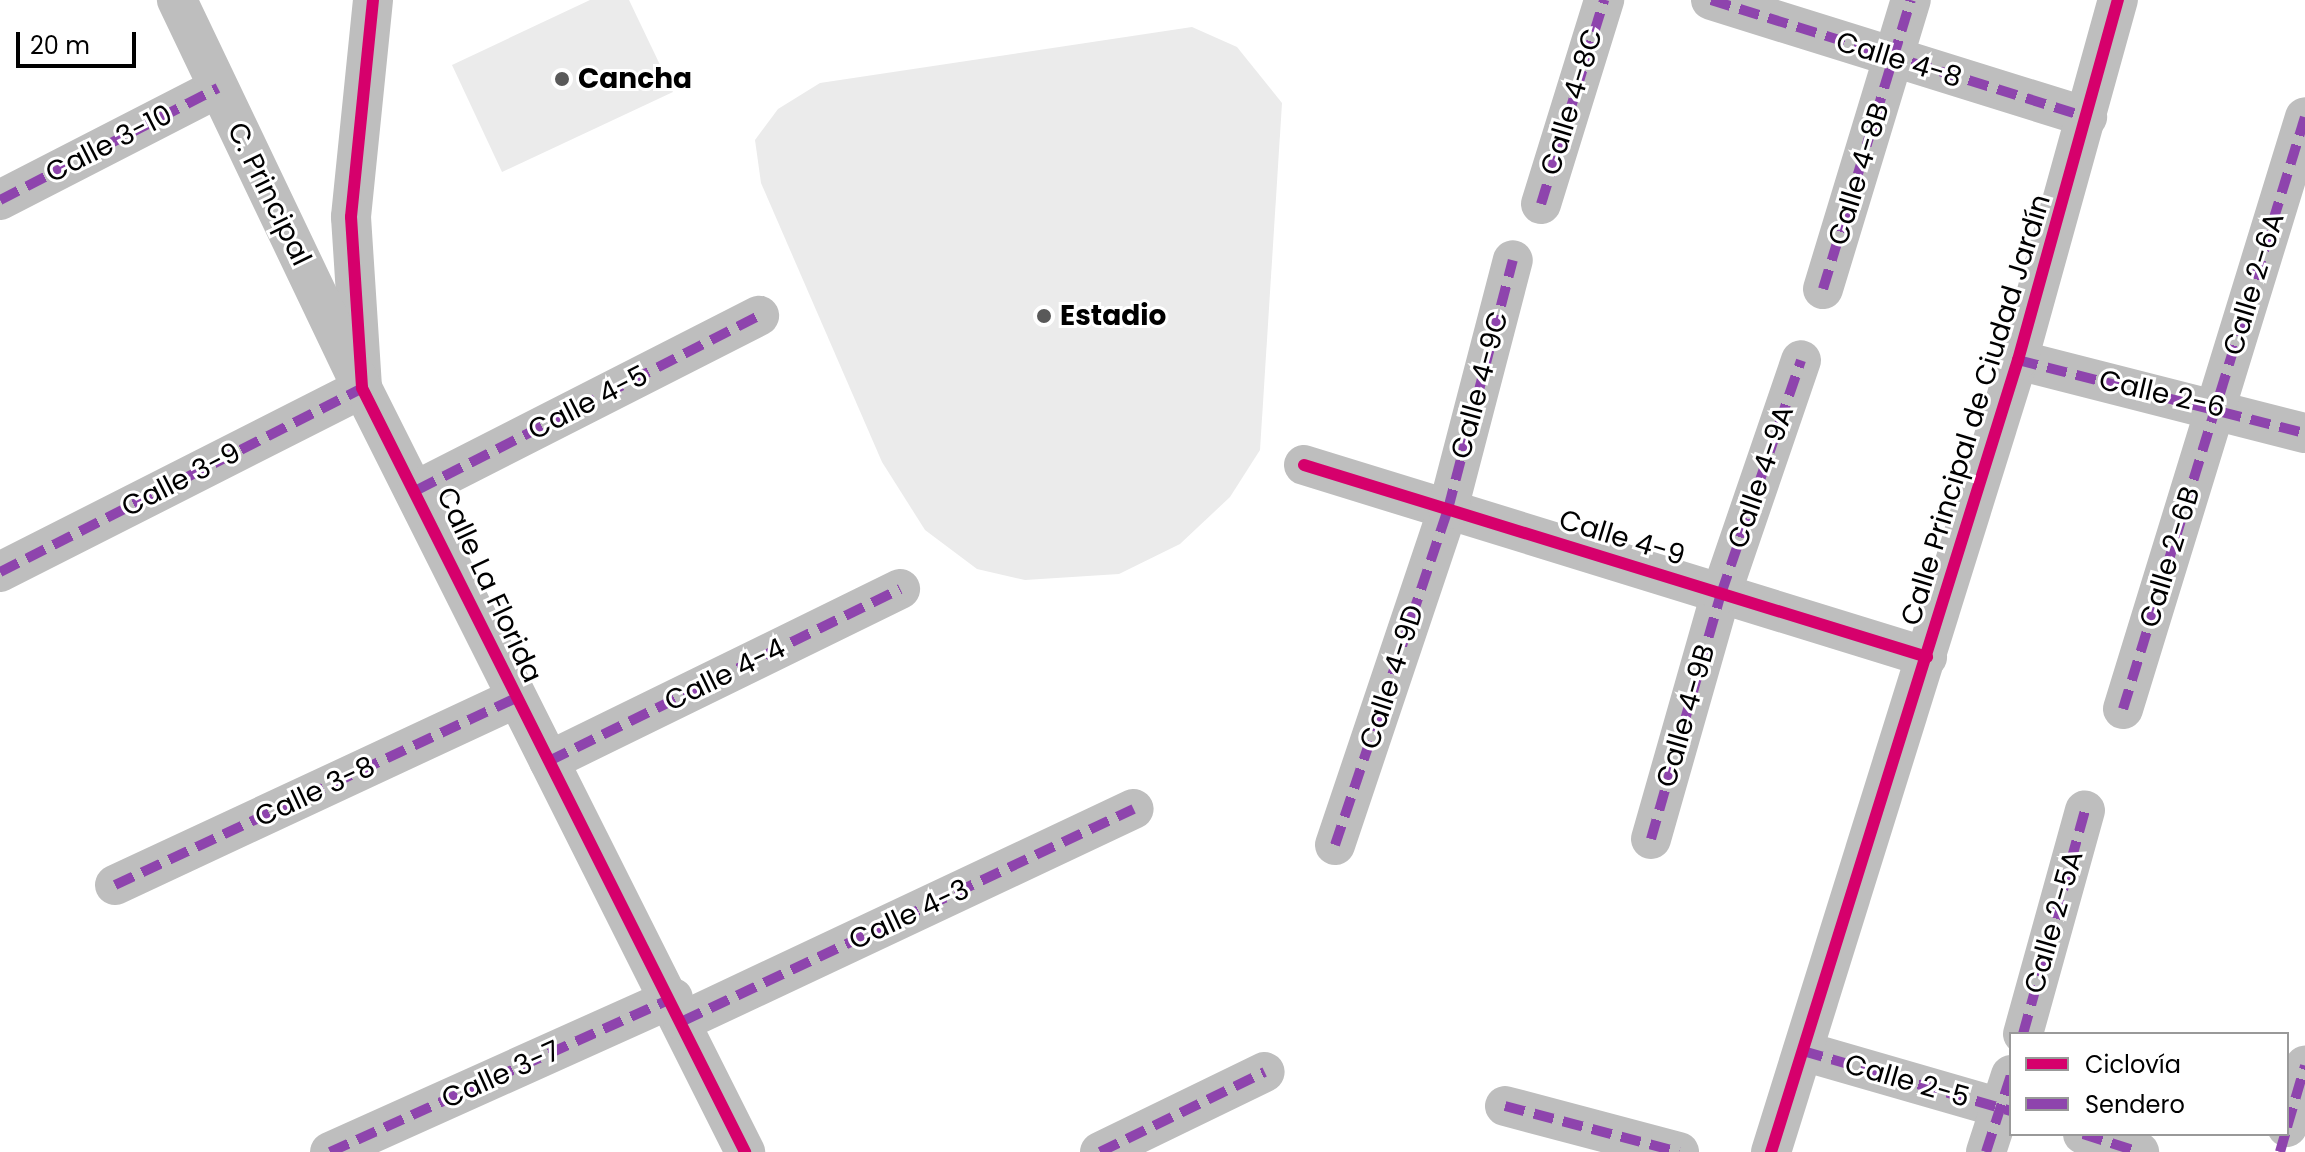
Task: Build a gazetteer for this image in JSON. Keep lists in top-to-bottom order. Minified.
{"streets":{"street":["Calle 4-8","Calle 4-8C","Calle 3-10","Calle 4-8B","C. Principal","Calle 2-6A","Calle 4-9C","Calle 2-6","Calle 4-5","Calle Principal de Ciudad Jardín","Calle 4-9A","Calle 3-9","Calle 4-9","Calle 2-6B","Calle La Florida","Calle 4-4","Calle 4-9D","Calle 4-9B","Calle 3-8","Calle 4-3","Calle 2-5A","Calle 3-7","Calle 2-5"]},"crossings":[["Calle 4-8","Calle 4-8B"],["Calle 4-8","Calle Principal de Ciudad Jardín"],["Calle 3-10","C. Principal"],["C. Principal","Calle 3-9"],["C. Principal","Calle La Florida"],["Calle 2-6A","Calle 2-6"],["Calle 2-6A","Calle 2-6B"],["Calle 4-9C","Calle 4-9"],["Calle 4-9C","Calle 4-9D"],["Calle 2-6","Calle Principal de Ciudad Jardín"],["Calle 2-6","Calle 2-6B"],["Calle 4-5","Calle La Florida"],["Calle Principal de Ciudad Jardín","Calle 4-9"],["Calle Principal de Ciudad Jardín","Calle 2-5"],["Calle 4-9A","Calle 4-9"],["Calle 4-9A","Calle 4-9B"],["Calle 3-9","Calle La Florida"],["Calle 4-9","Calle 4-9D"],["Calle 4-9","Calle 4-9B"],["Calle La Florida","Calle 4-4"],["Calle La Florida","Calle 3-8"],["Calle La Florida","Calle 4-3"],["Calle La Florida","Calle 3-7"],["Calle 4-3","Calle 3-7"]],"places":["Cancha","Estadio"],"legend":["Ciclovía","Sendero"],"scale_bar":"20 m"}
